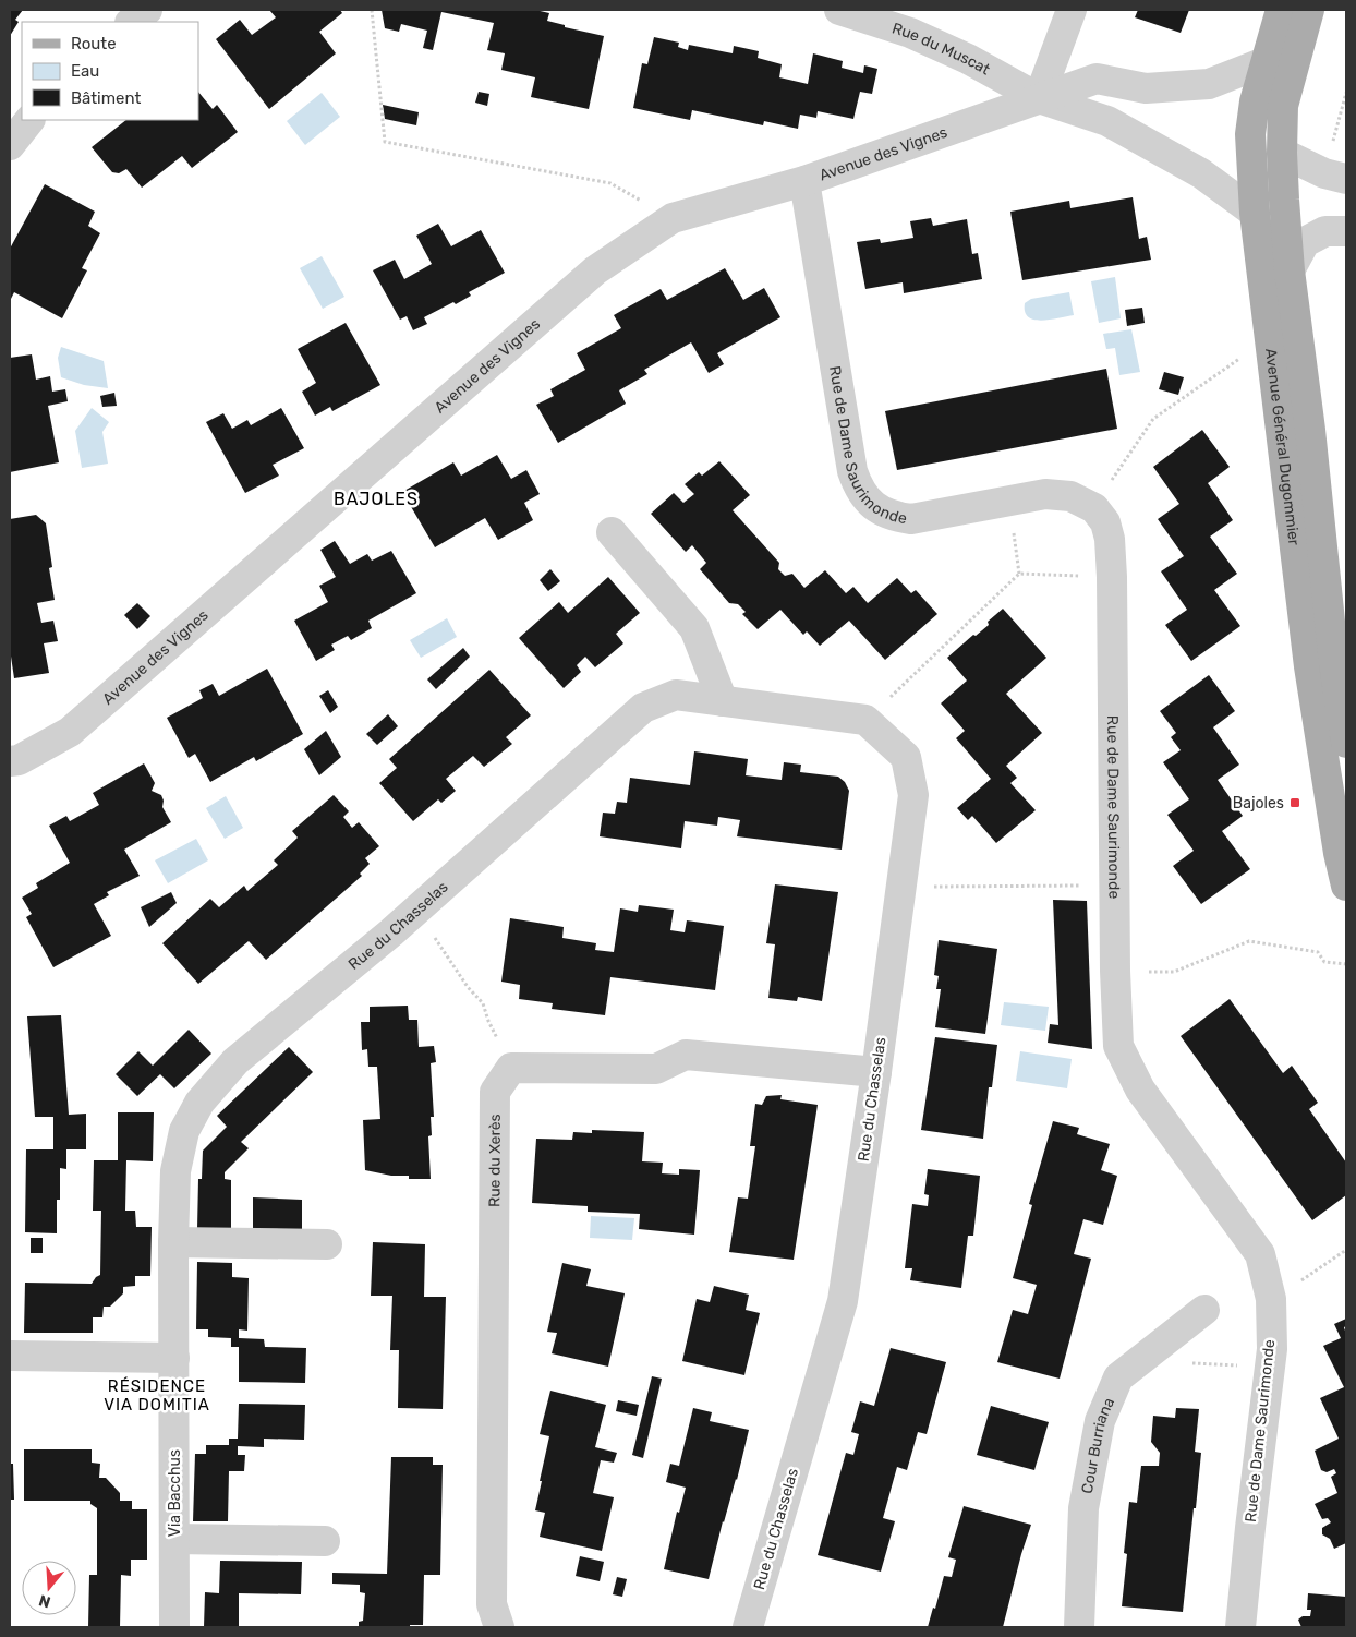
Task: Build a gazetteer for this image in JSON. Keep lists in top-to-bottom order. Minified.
{"streets":{"main road":["Avenue Général Dugommier"],"street":["Rue du Muscat","Avenue des Vignes","Rue de Dame Saurimonde","Rue du Chasselas","Rue du Xerès","Cour Burriana","Via Bacchus"]},"crossings":[["Rue du Muscat","Avenue des Vignes"],["Avenue des Vignes","Rue de Dame Saurimonde"],["Avenue des Vignes","Avenue Général Dugommier"],["Rue du Chasselas","Via Bacchus"]],"districts":["BAJOLES","RÉSIDENCE VIA DOMITIA"],"places":{"transit":["Bajoles"]},"legend":["Route","Eau","Bâtiment"],"north":"bottom"}
